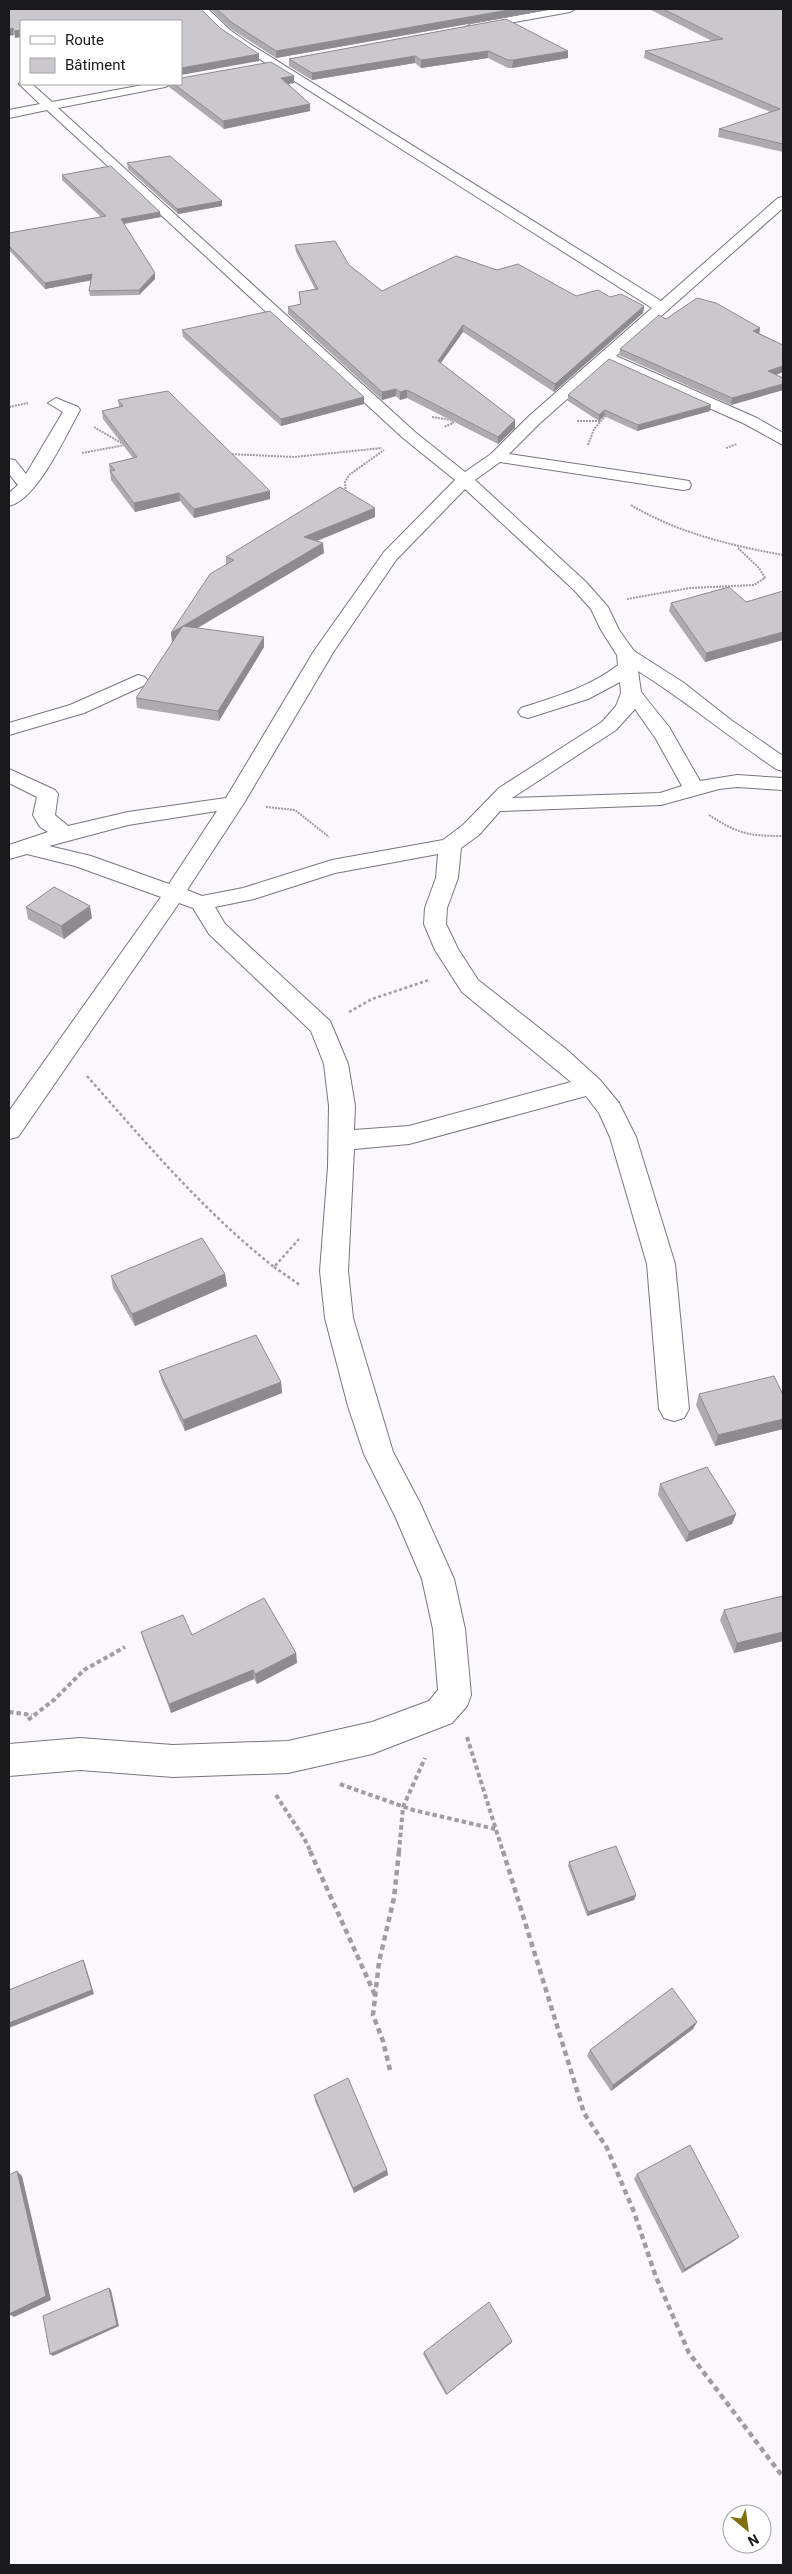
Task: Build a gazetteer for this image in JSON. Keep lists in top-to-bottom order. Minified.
{"legend":["Route","Bâtiment"],"north":"bottom right"}
